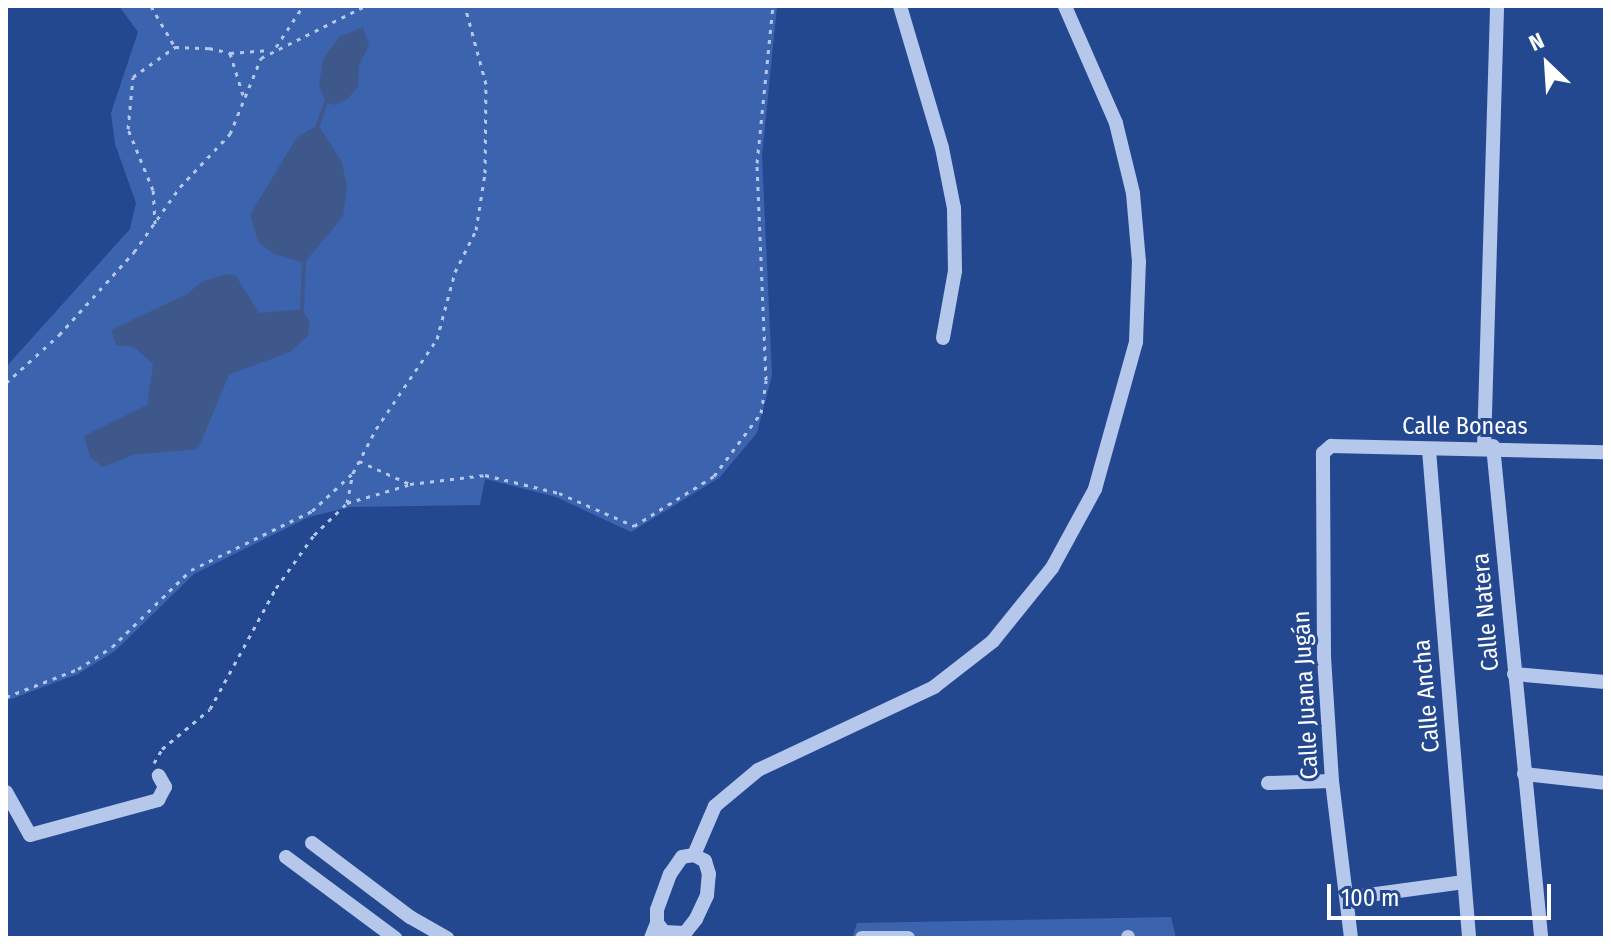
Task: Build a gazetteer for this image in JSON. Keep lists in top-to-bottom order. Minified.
{"streets":{"street":["Calle Boneas","Calle Natera","Calle Juana Jugán","Calle Ancha"]},"crossings":[["Calle Boneas","Calle Natera"],["Calle Boneas","Calle Juana Jugán"],["Calle Boneas","Calle Ancha"]],"scale_bar":"100 m","north":"top left"}
